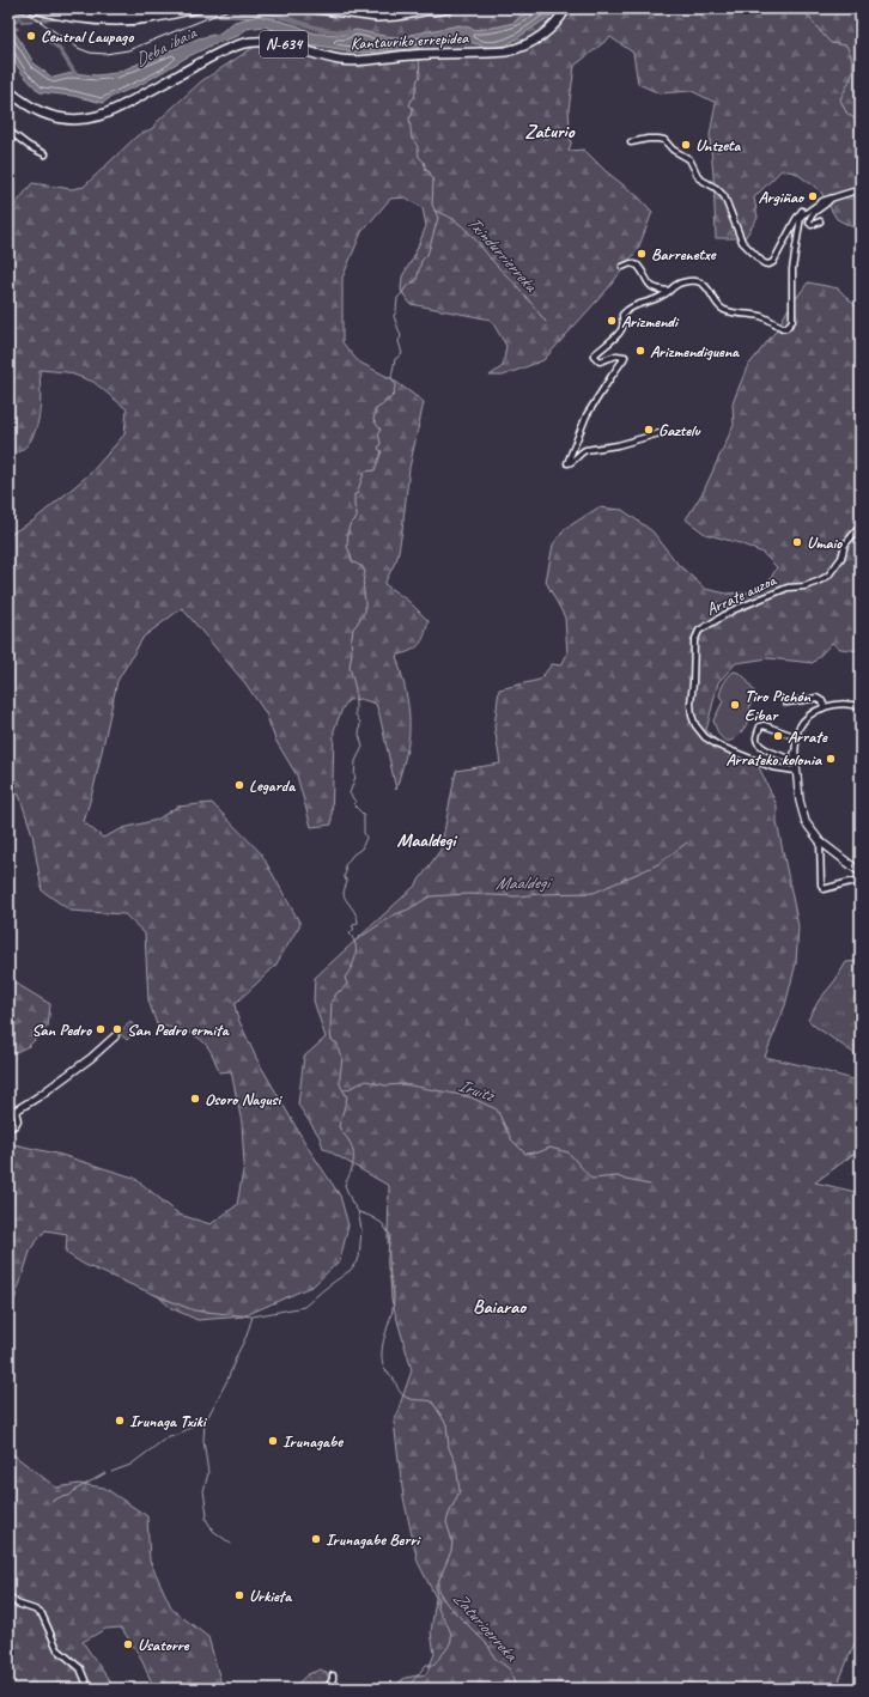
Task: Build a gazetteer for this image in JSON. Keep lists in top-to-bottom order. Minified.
{"streets":{"highway":["Kantauriko errepidea","N-634"],"street":["Arrate auzoa"]},"districts":["Zaturio","Maaldegi","Baiarao"],"water":["Deba ibaia","Txindurrierreka","Maaldegi","Iruitz","Zaturioerreka"],"places":["Central Laupago","Untzeta","Argiñao","Barrenetxe","Arizmendi","Arizmendiguena","Gaztelu","Umaio","Tiro Pichón Eibar","Arrate","Arrateko kolonia","Legarda","San Pedro","San Pedro ermita","Osoro Nagusi","Irunaga Txiki","Irunagabe","Irunagabe Berri","Urkieta","Usatorre"]}
